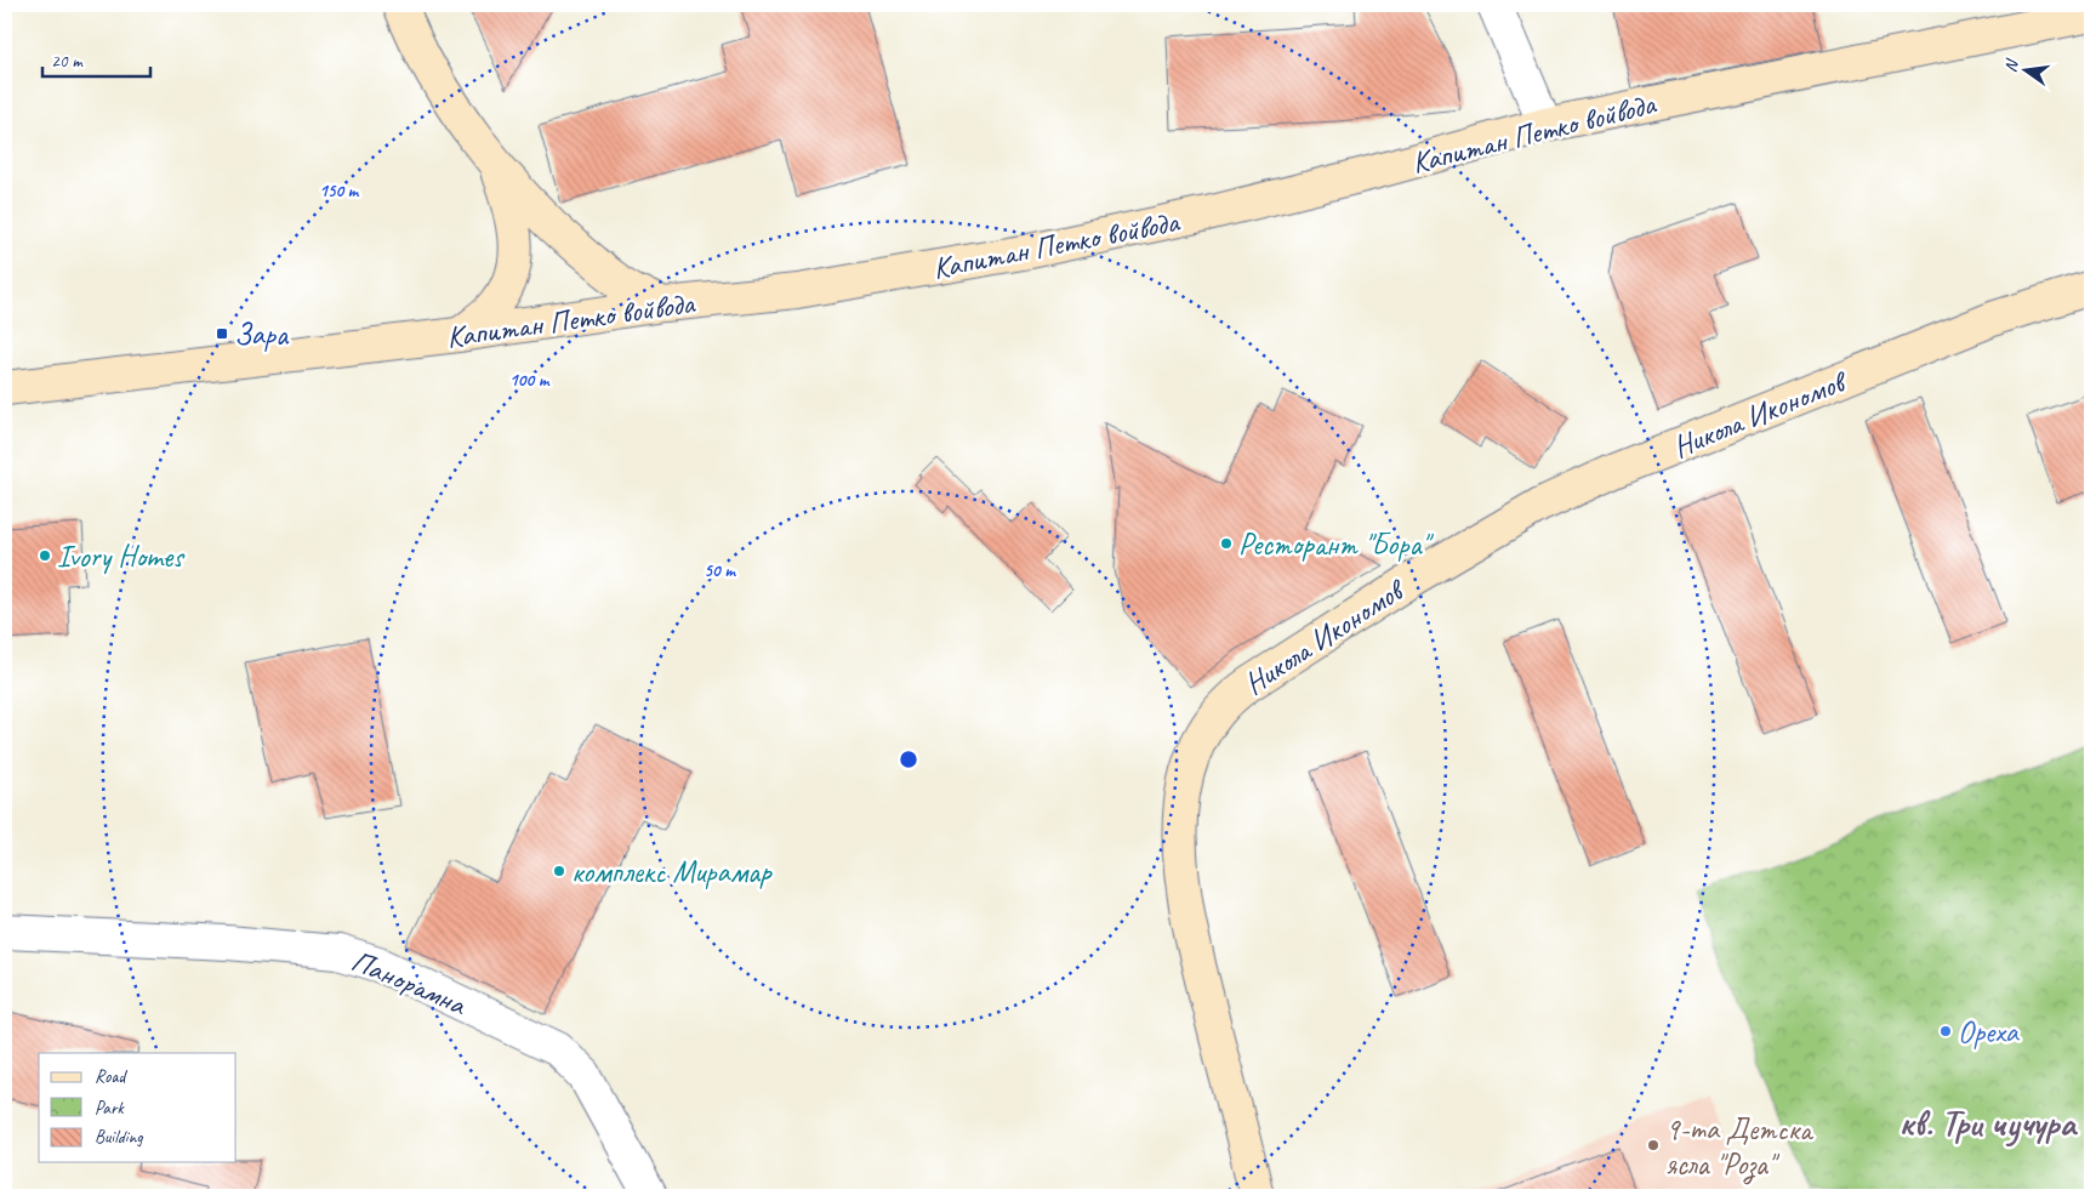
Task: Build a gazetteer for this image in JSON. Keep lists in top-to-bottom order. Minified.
{"streets":{"street":["Капитан Петко войвода","Никола Икономов","Панорамна"]},"districts":["кв. Три чучура"],"places":{"transit":["Зара"],"other":["Ресторант \"Бора\"","Ivory Homes","комплекс Мирамар","Opeха","9-та Детска ясла \"Роза\""]},"legend":["Road","Park","Building"],"scale_bar":"20 m","north":"left","rings":["150 m","100 m","50 m"]}
